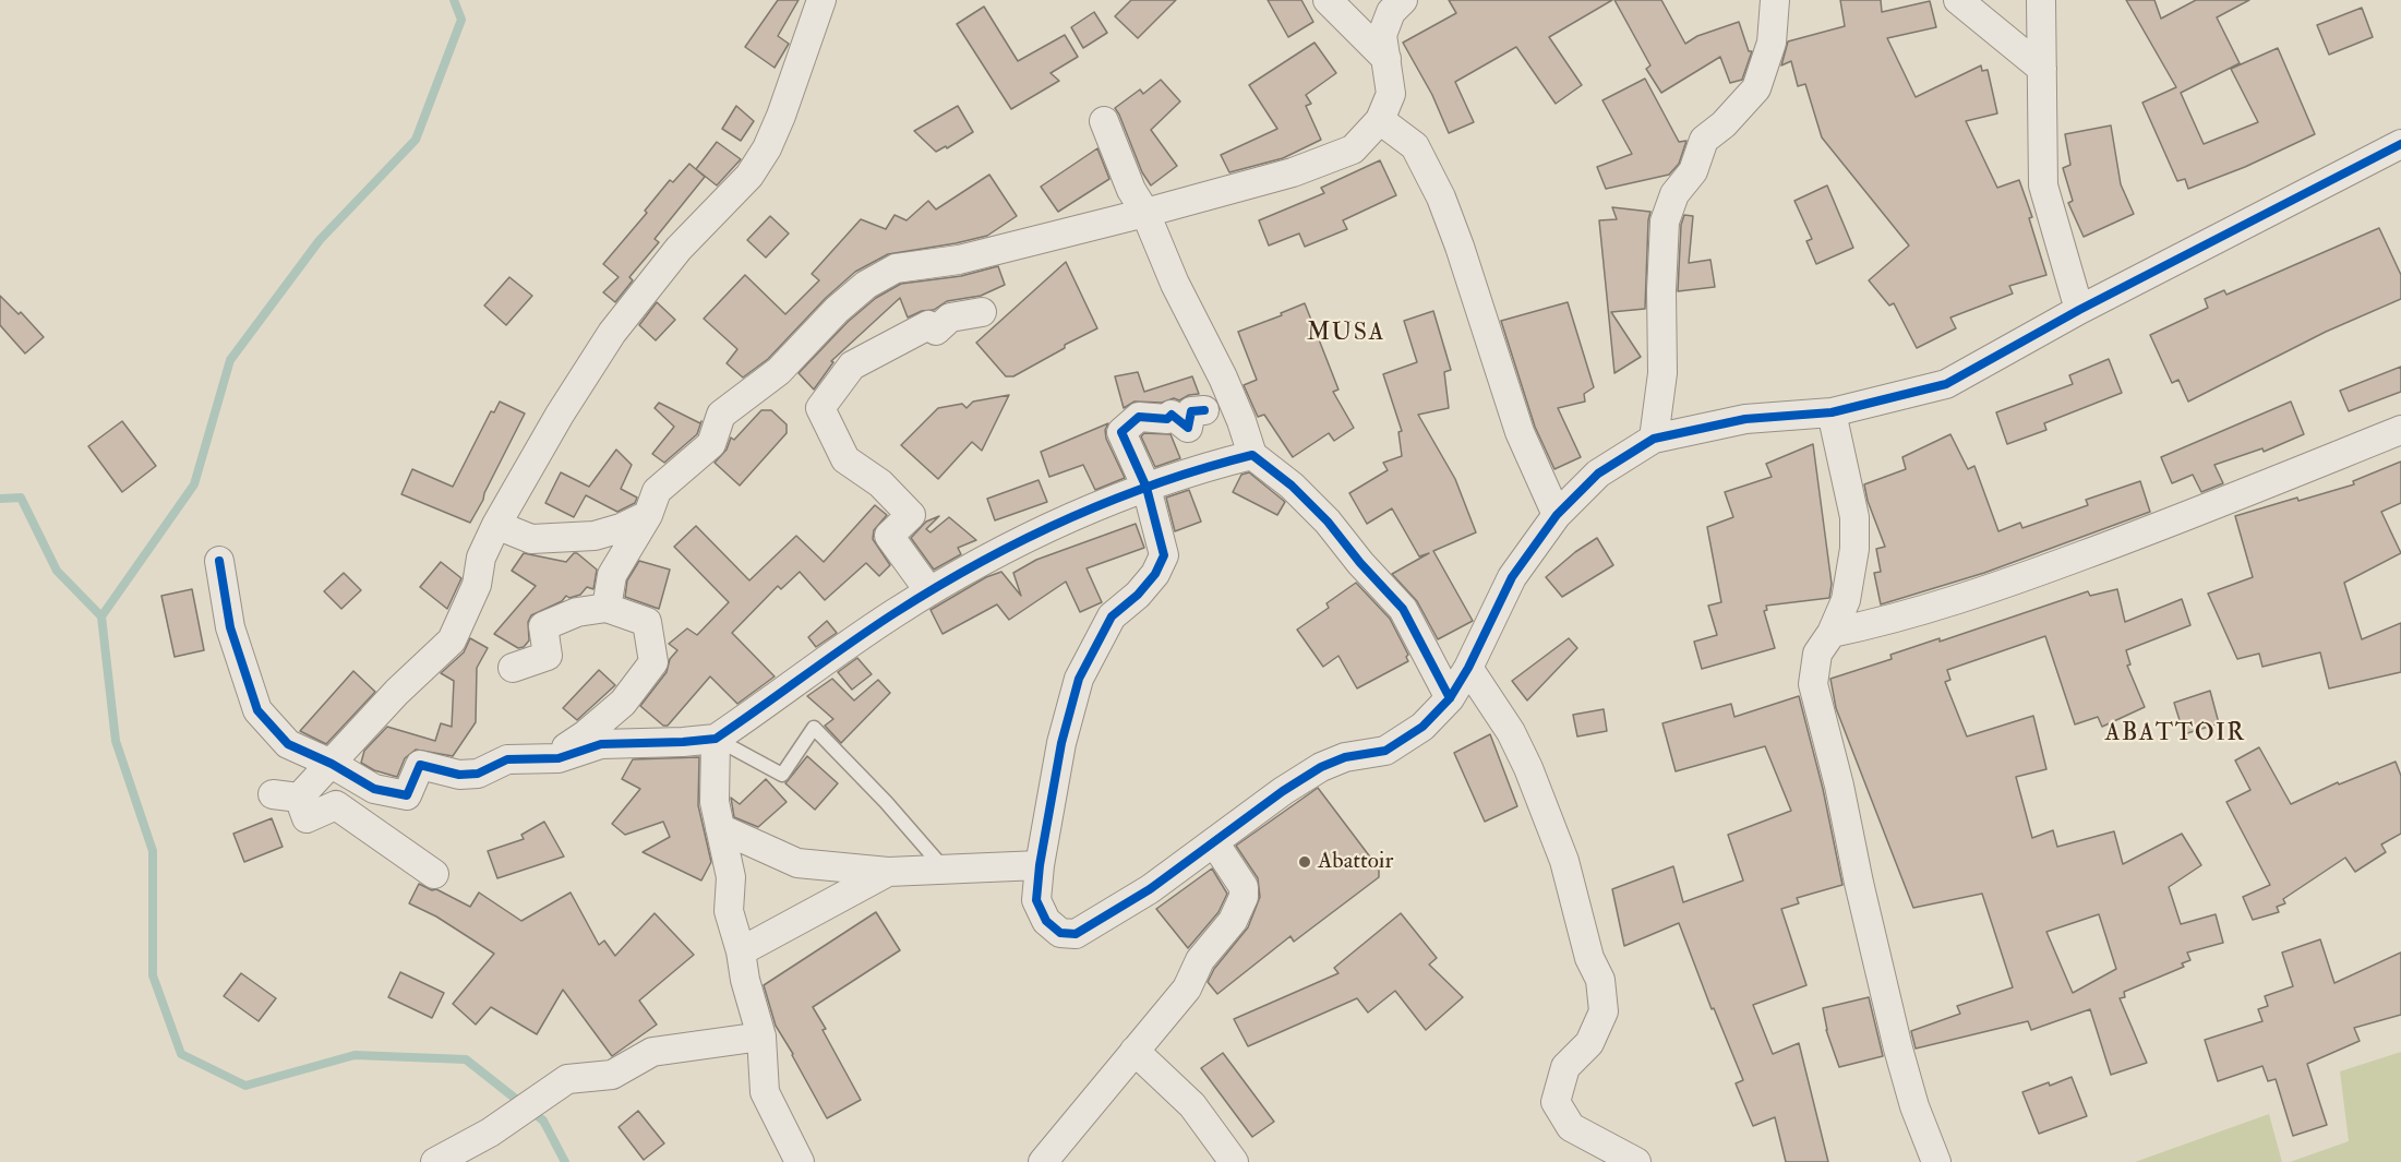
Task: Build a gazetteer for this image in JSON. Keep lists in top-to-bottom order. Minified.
{"districts":["MUSA","ABATTOIR"],"places":["Abattoir"]}
